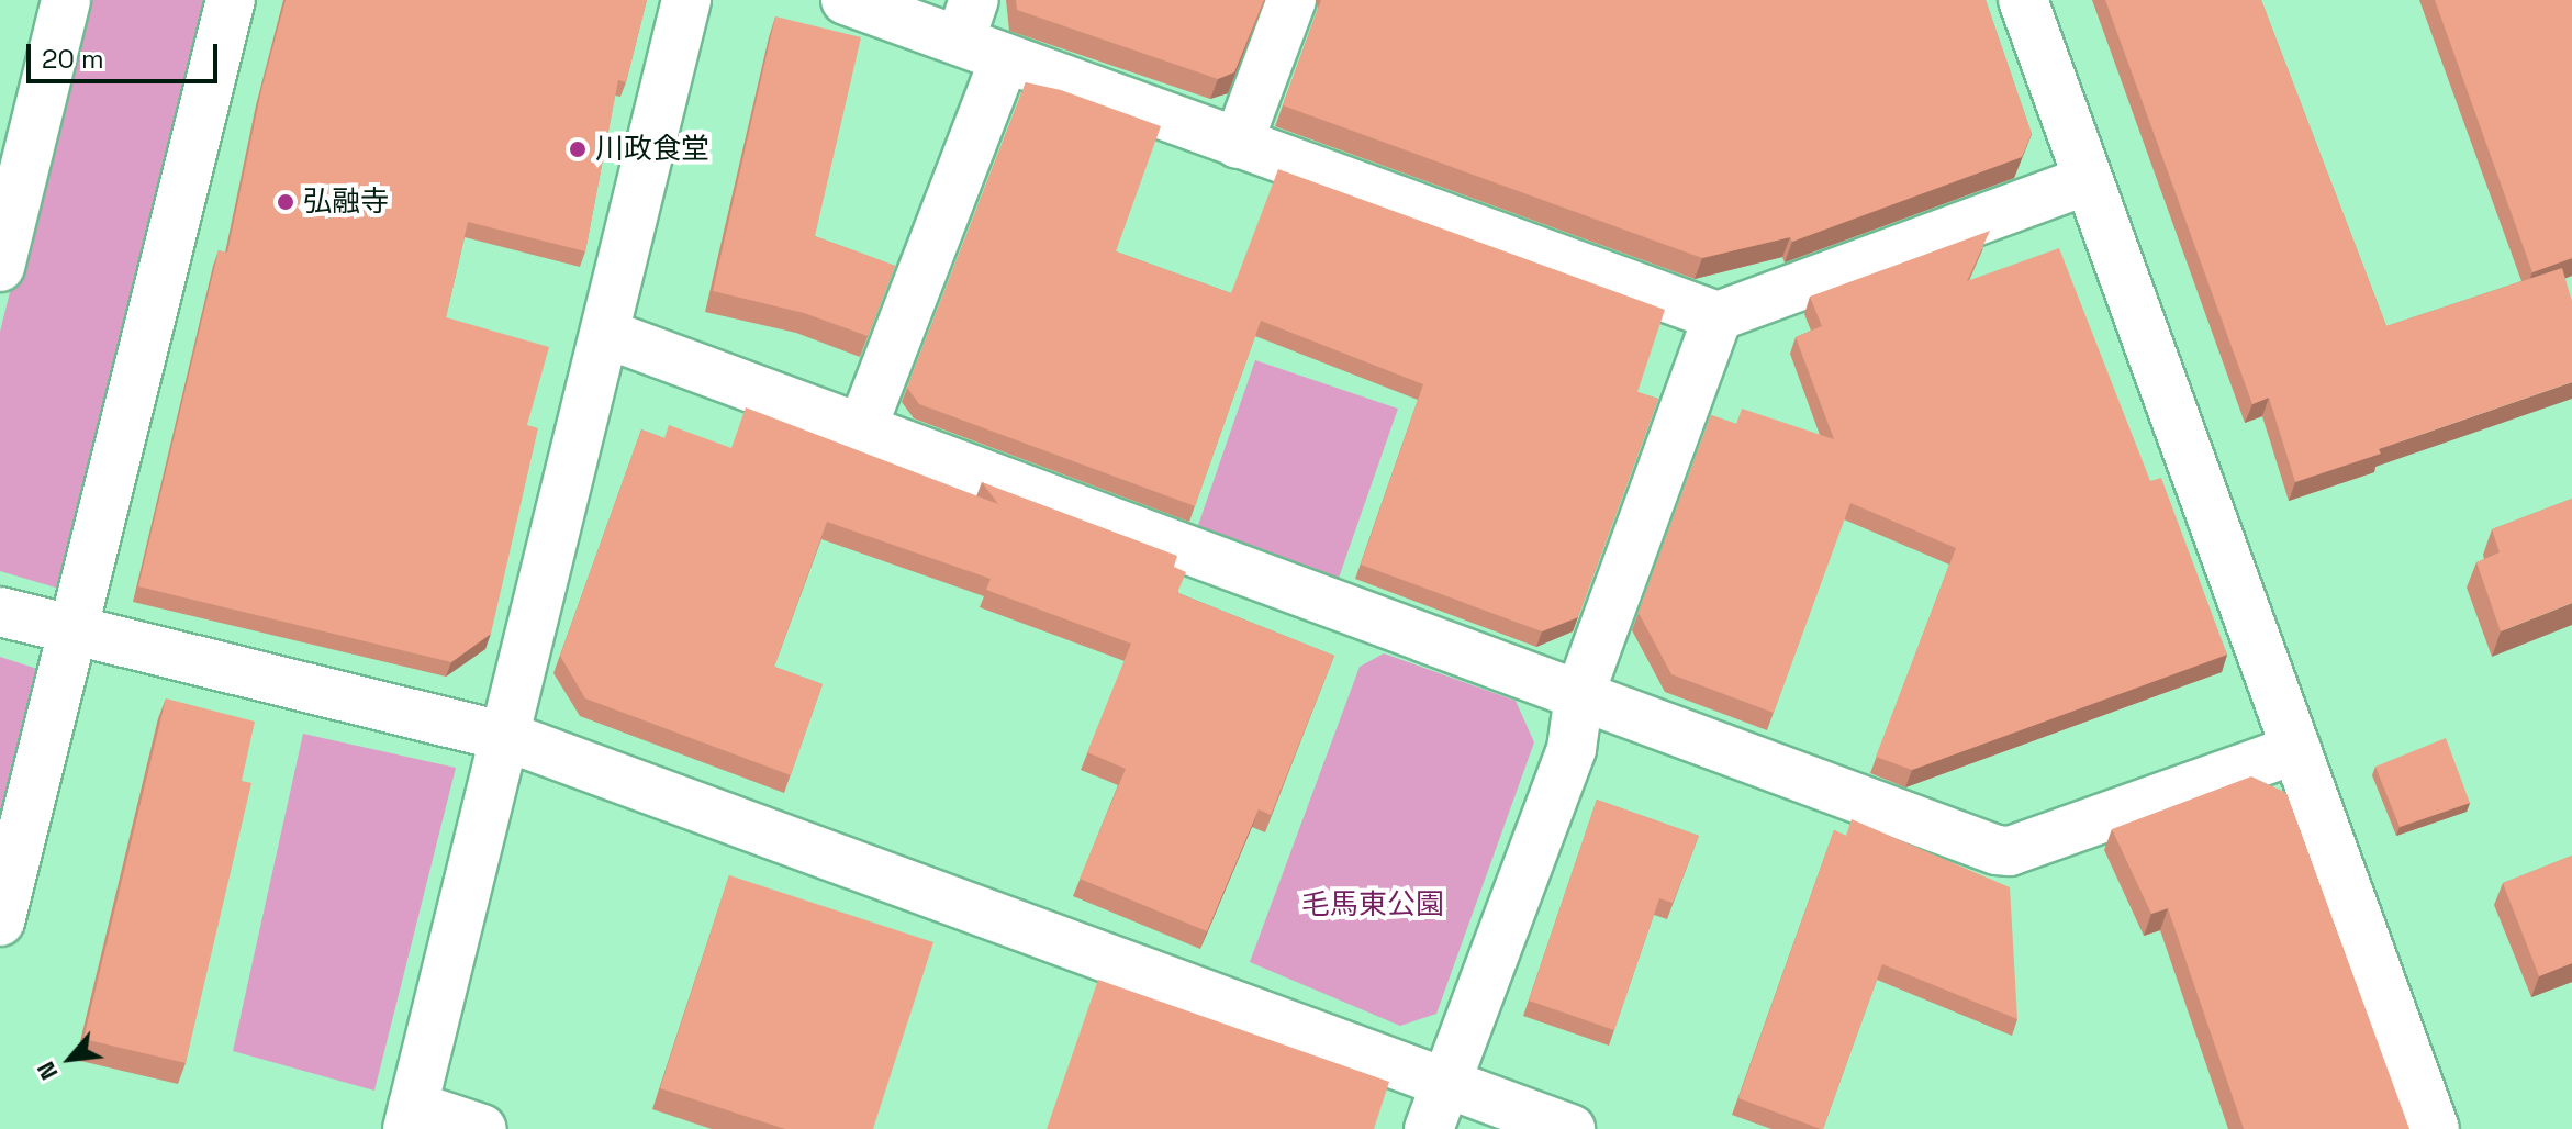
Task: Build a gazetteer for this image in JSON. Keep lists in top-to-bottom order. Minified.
{"parks":["毛馬東公園"],"places":["川政食堂","弘融寺"],"scale_bar":"20 m","north":"bottom left"}
